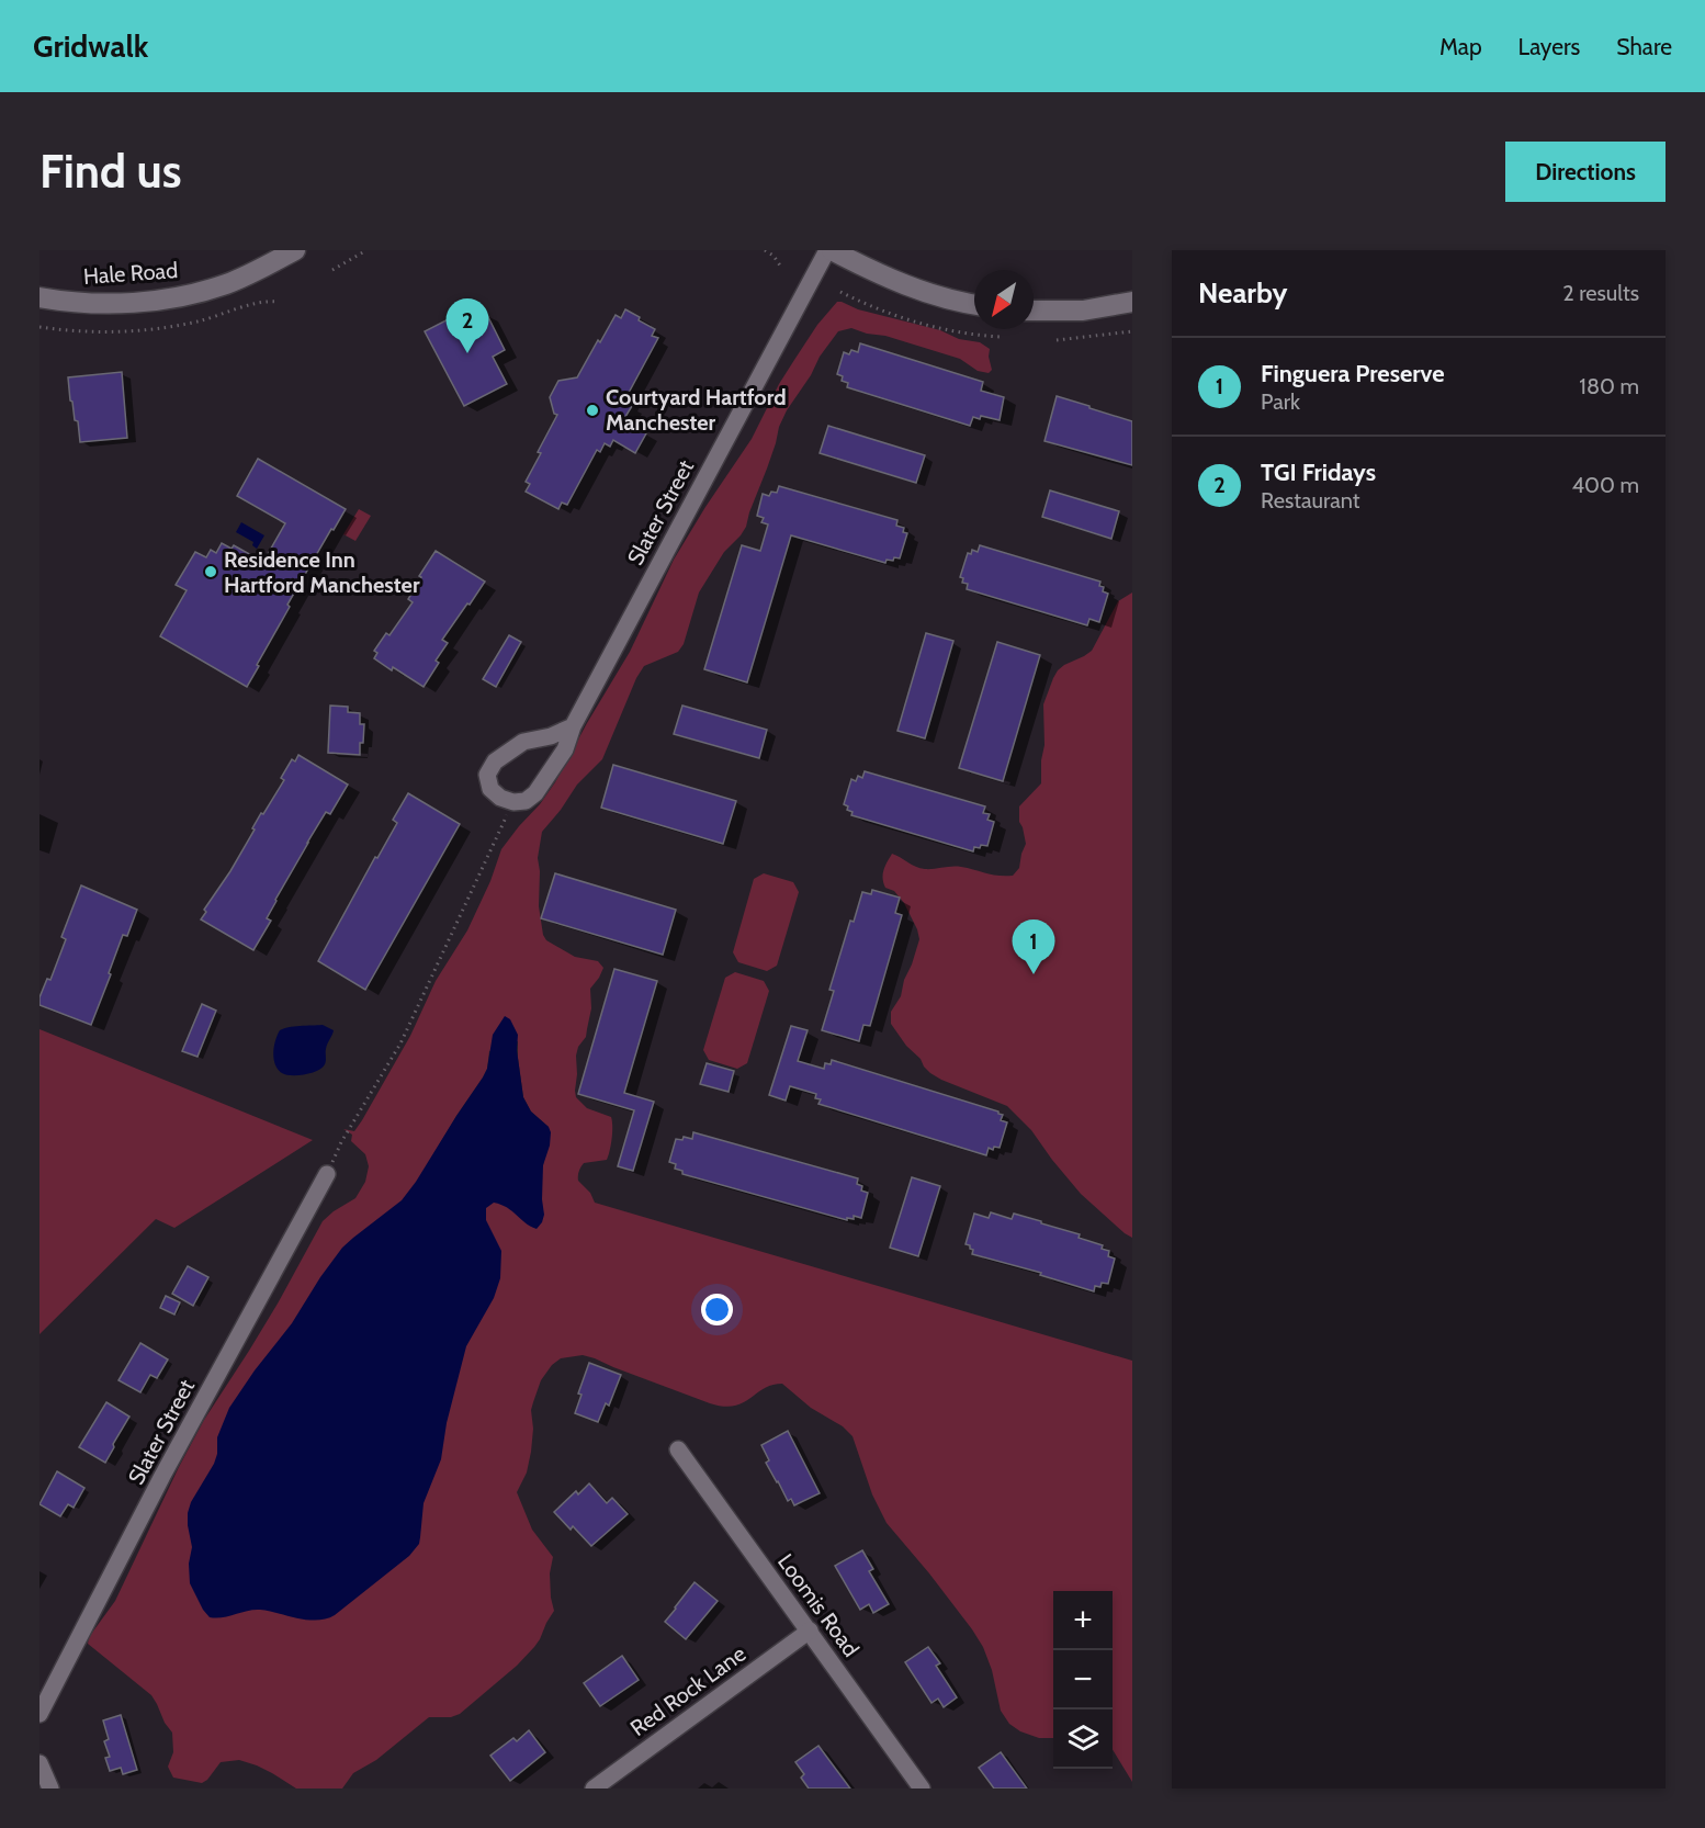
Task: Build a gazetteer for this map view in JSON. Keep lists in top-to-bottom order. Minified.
{"streets":{"street":["Hale Road","Slater Street","Loomis Road","Red Rock Lane"]},"crossings":[["Loomis Road","Red Rock Lane"]],"places":["Courtyard Hartford Manchester","Residence Inn Hartford Manchester"],"north":"bottom left","page":{"header":"Gridwalk","nav":["Map","Layers","Share"],"buttons":"Directions","title":"Find us","heading":["Nearby","2 results"],"pins":["2","1"],"list":[{"mark":"1","name":"Finguera Preserve","note":"Park","value":"180 m"},{"mark":"2","name":"TGI Fridays","note":"Restaurant","value":"400 m"}],"map_buttons":["+","−"]}}
